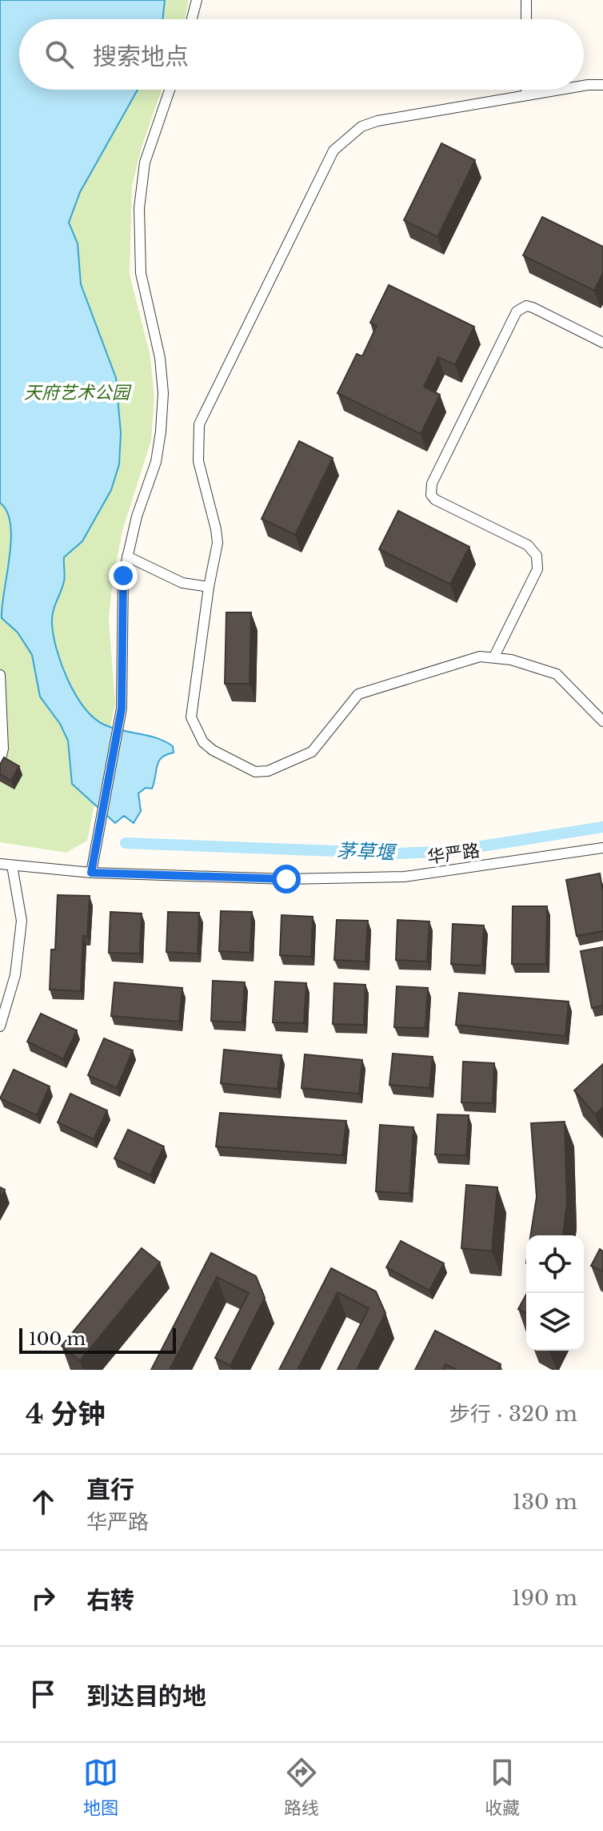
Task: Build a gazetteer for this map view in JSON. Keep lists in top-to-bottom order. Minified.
{"streets":{"street":["华严路"]},"water":["茅草堰"],"parks":["天府艺术公园"],"scale_bar":"100 m","page":{"search":"搜索地点","scale":"100 m","heading":["4 分钟","步行 · 320 m"],"list":[["直行","华严路","130 m"],["右转","190 m"],"到达目的地"],"nav":["地图","路线","收藏"]}}
